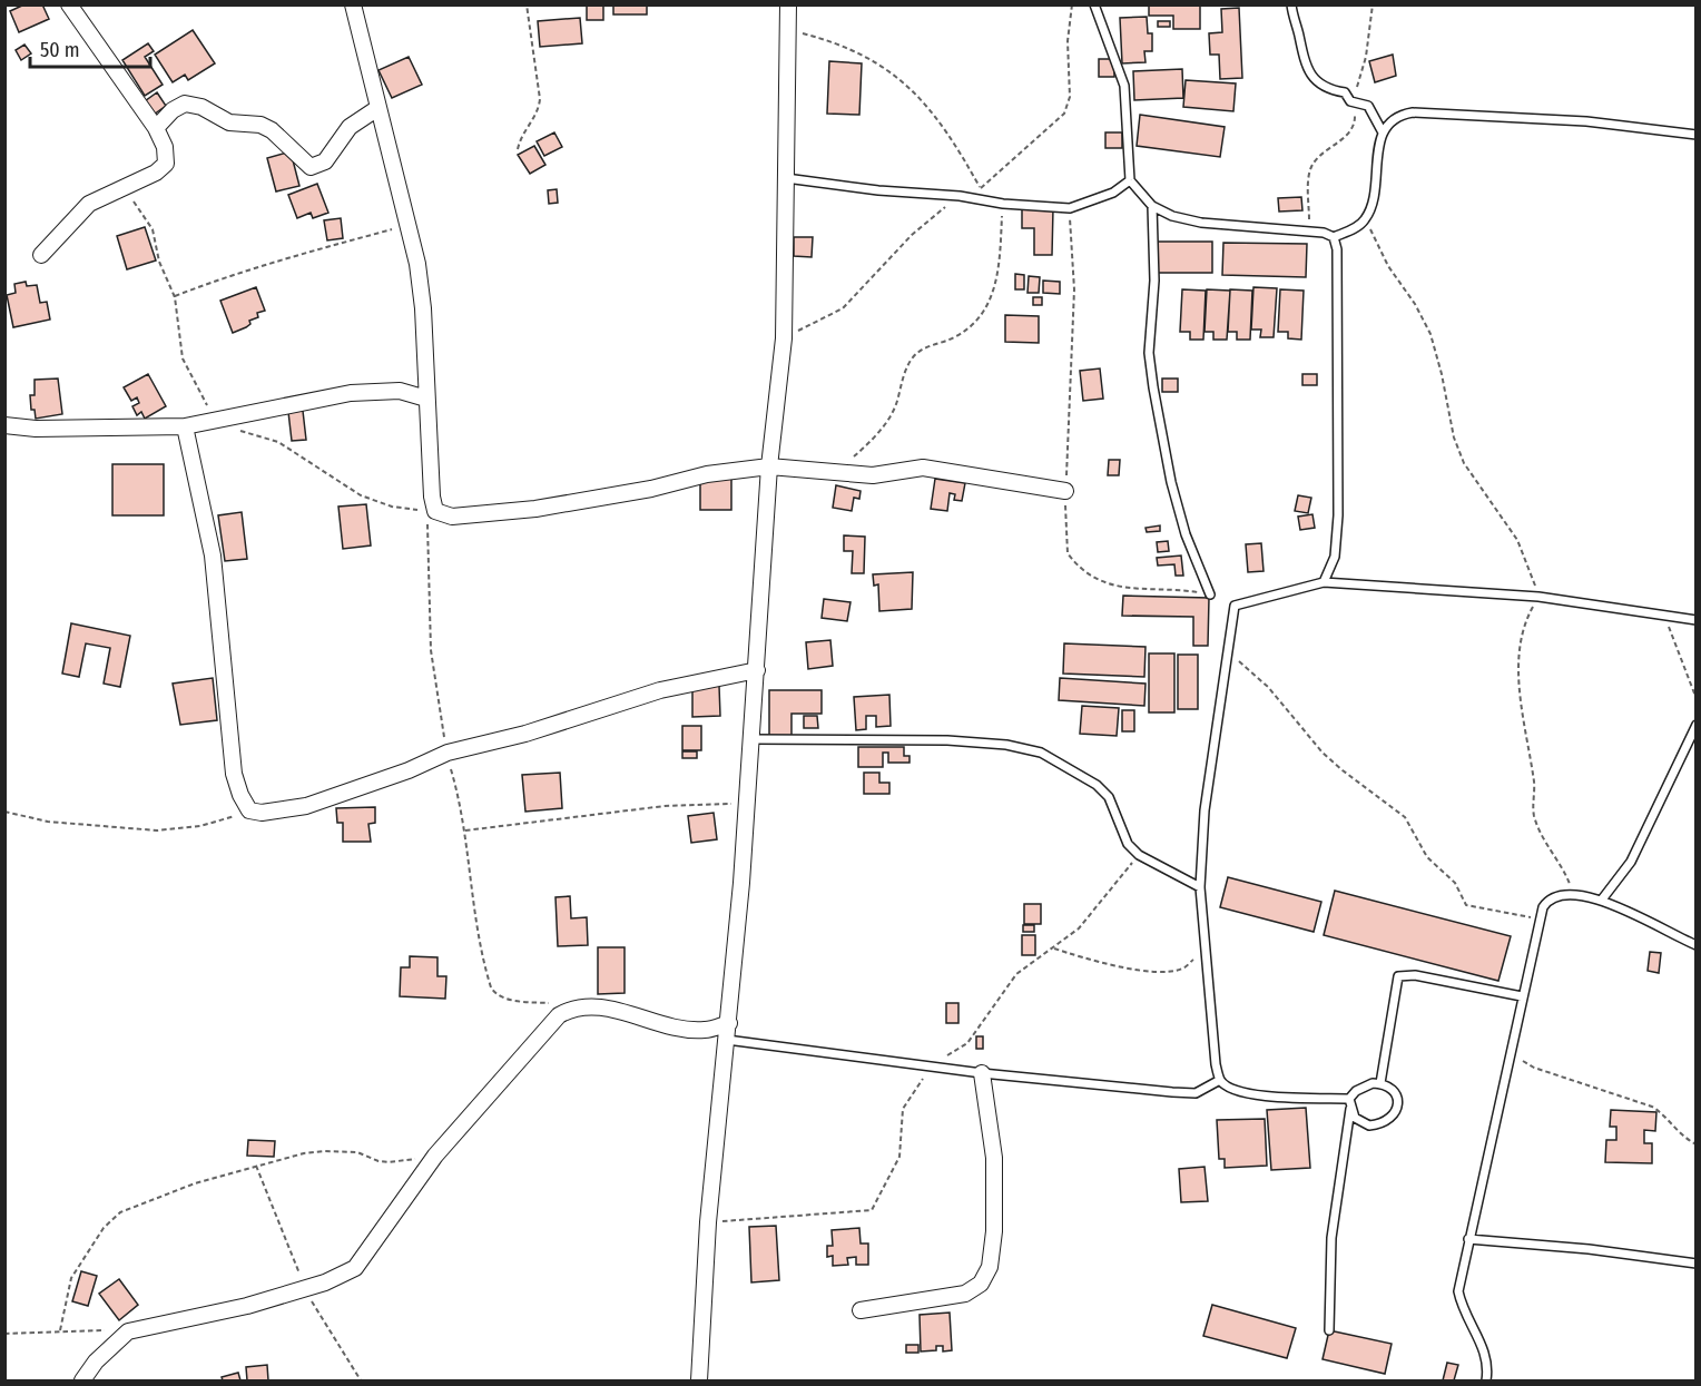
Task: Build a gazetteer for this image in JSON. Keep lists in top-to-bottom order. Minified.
{"scale_bar":"50 m"}
